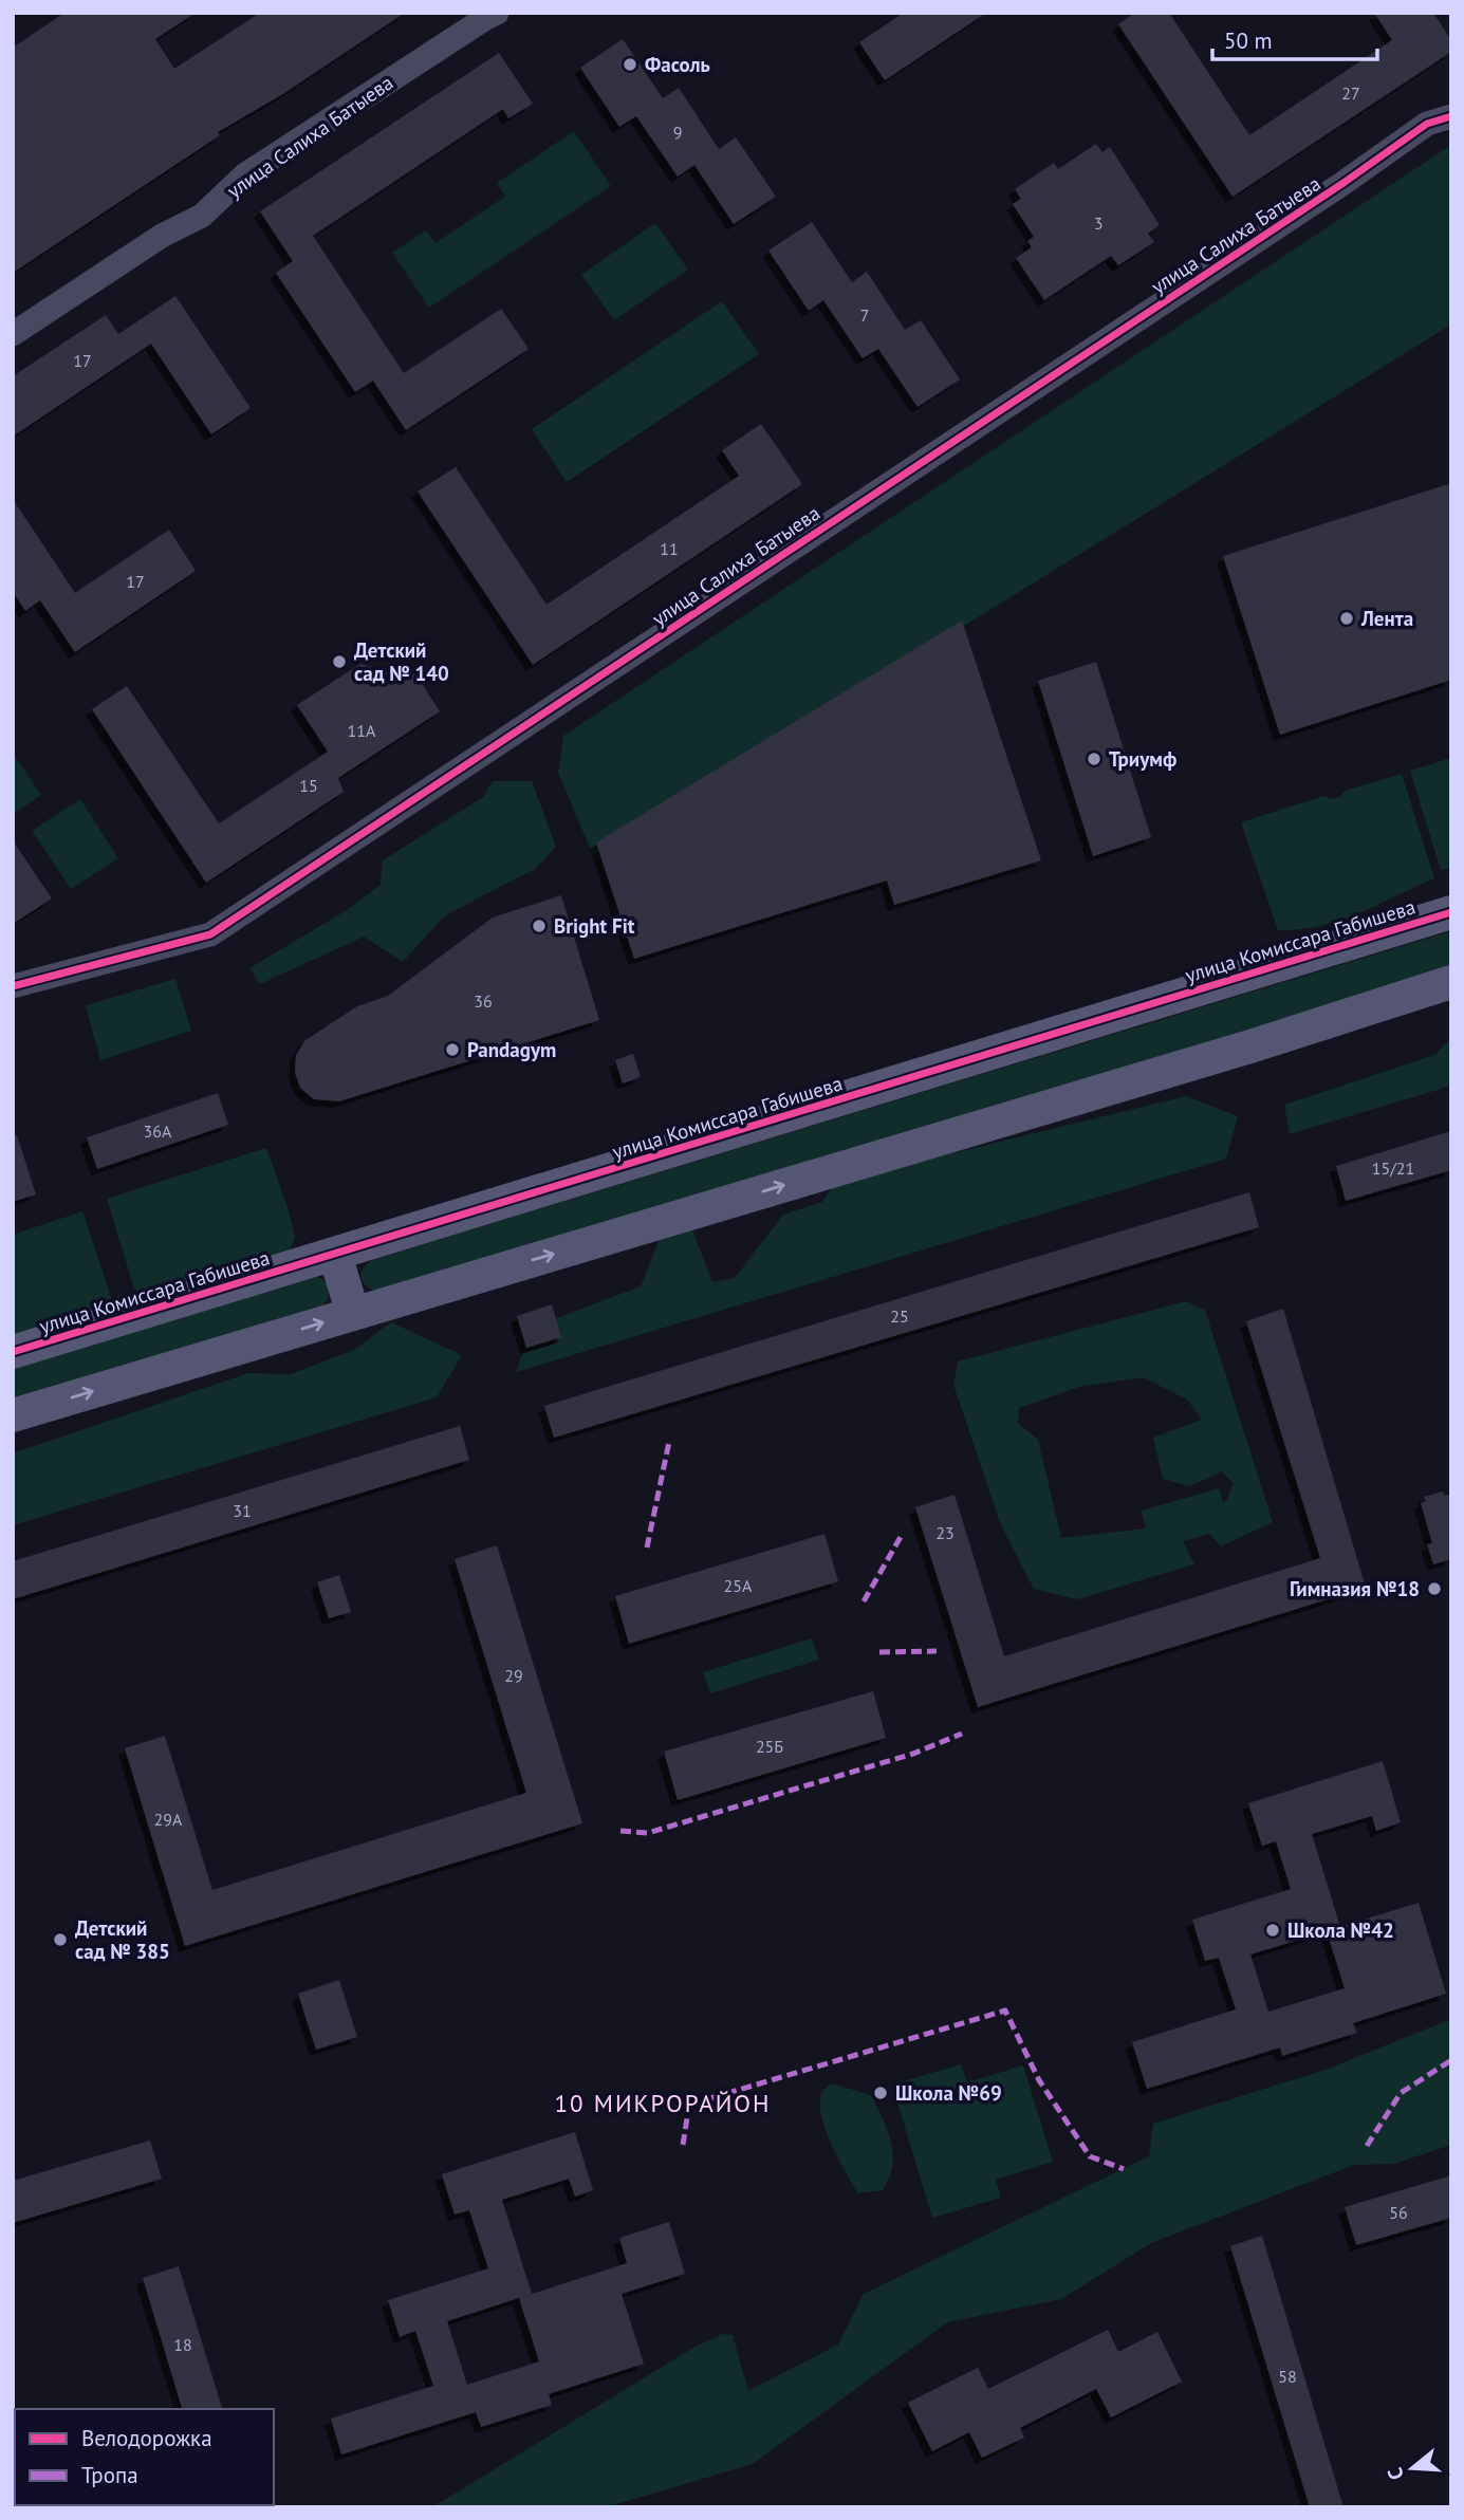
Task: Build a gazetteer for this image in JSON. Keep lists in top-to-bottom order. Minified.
{"streets":{"street":["улица Салиха Батыева","улица Комиссара Габишева"]},"districts":["10 МИКРОРАЙОН"],"places":["Фасоль","Лента","Детский сад № 140","Триумф","Bright Fit","Pandagym","Гимназия №18","Школа №42","Детский сад № 385","Школа №69"],"house_numbers":["27","9","3","7","17","11","17","11А","15","36","36А","15/21","25","31","23","25А","29","25Б","29А","56","18","58"],"legend":["Велодорожка","Тропа"],"scale_bar":"50 m","north":"left"}
